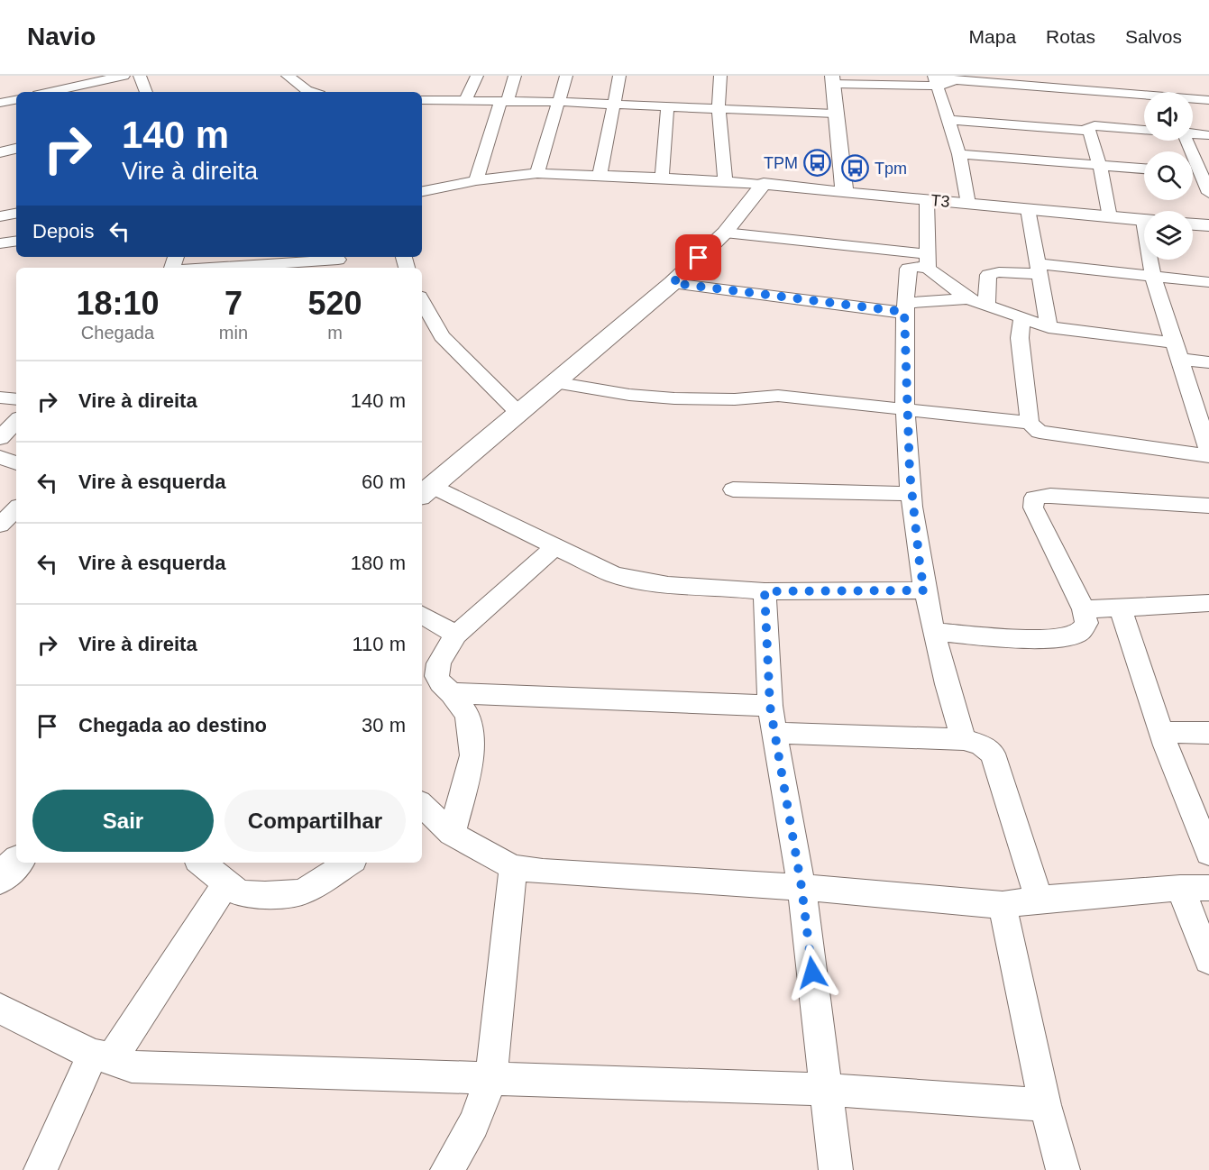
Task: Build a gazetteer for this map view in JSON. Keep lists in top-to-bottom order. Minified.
{"streets":{"street":["T3"]},"places":{"bus stop":["TPM","Tpm"]},"page":{"header":"Navio","nav":["Mapa","Rotas","Salvos"],"turn":["140 m","Vire à direita"],"then":"Depois","eta":["18:10","Chegada","7","min","520","m"],"list":[{"name":"Vire à direita","value":"140 m"},{"name":"Vire à esquerda","value":"60 m"},{"name":"Vire à esquerda","value":"180 m"},{"name":"Vire à direita","value":"110 m"},{"name":"Chegada ao destino","value":"30 m"}],"buttons":["Sair","Compartilhar"]}}
